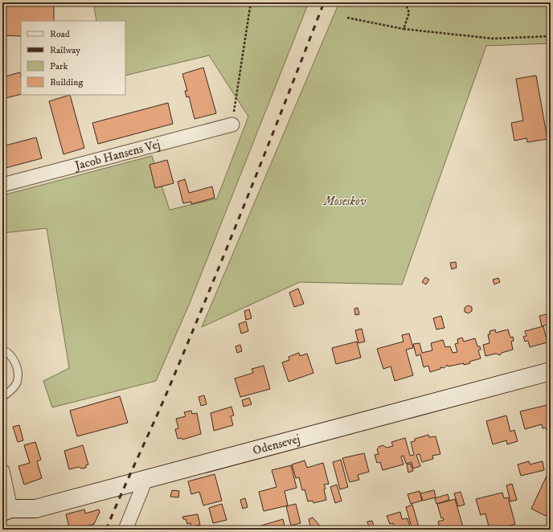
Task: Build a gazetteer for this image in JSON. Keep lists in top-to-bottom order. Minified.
{"streets":{"street":["Jacob Hansens Vej","Odensevej"]},"parks":["Moseskov"],"legend":["Road","Railway","Park","Building"]}
